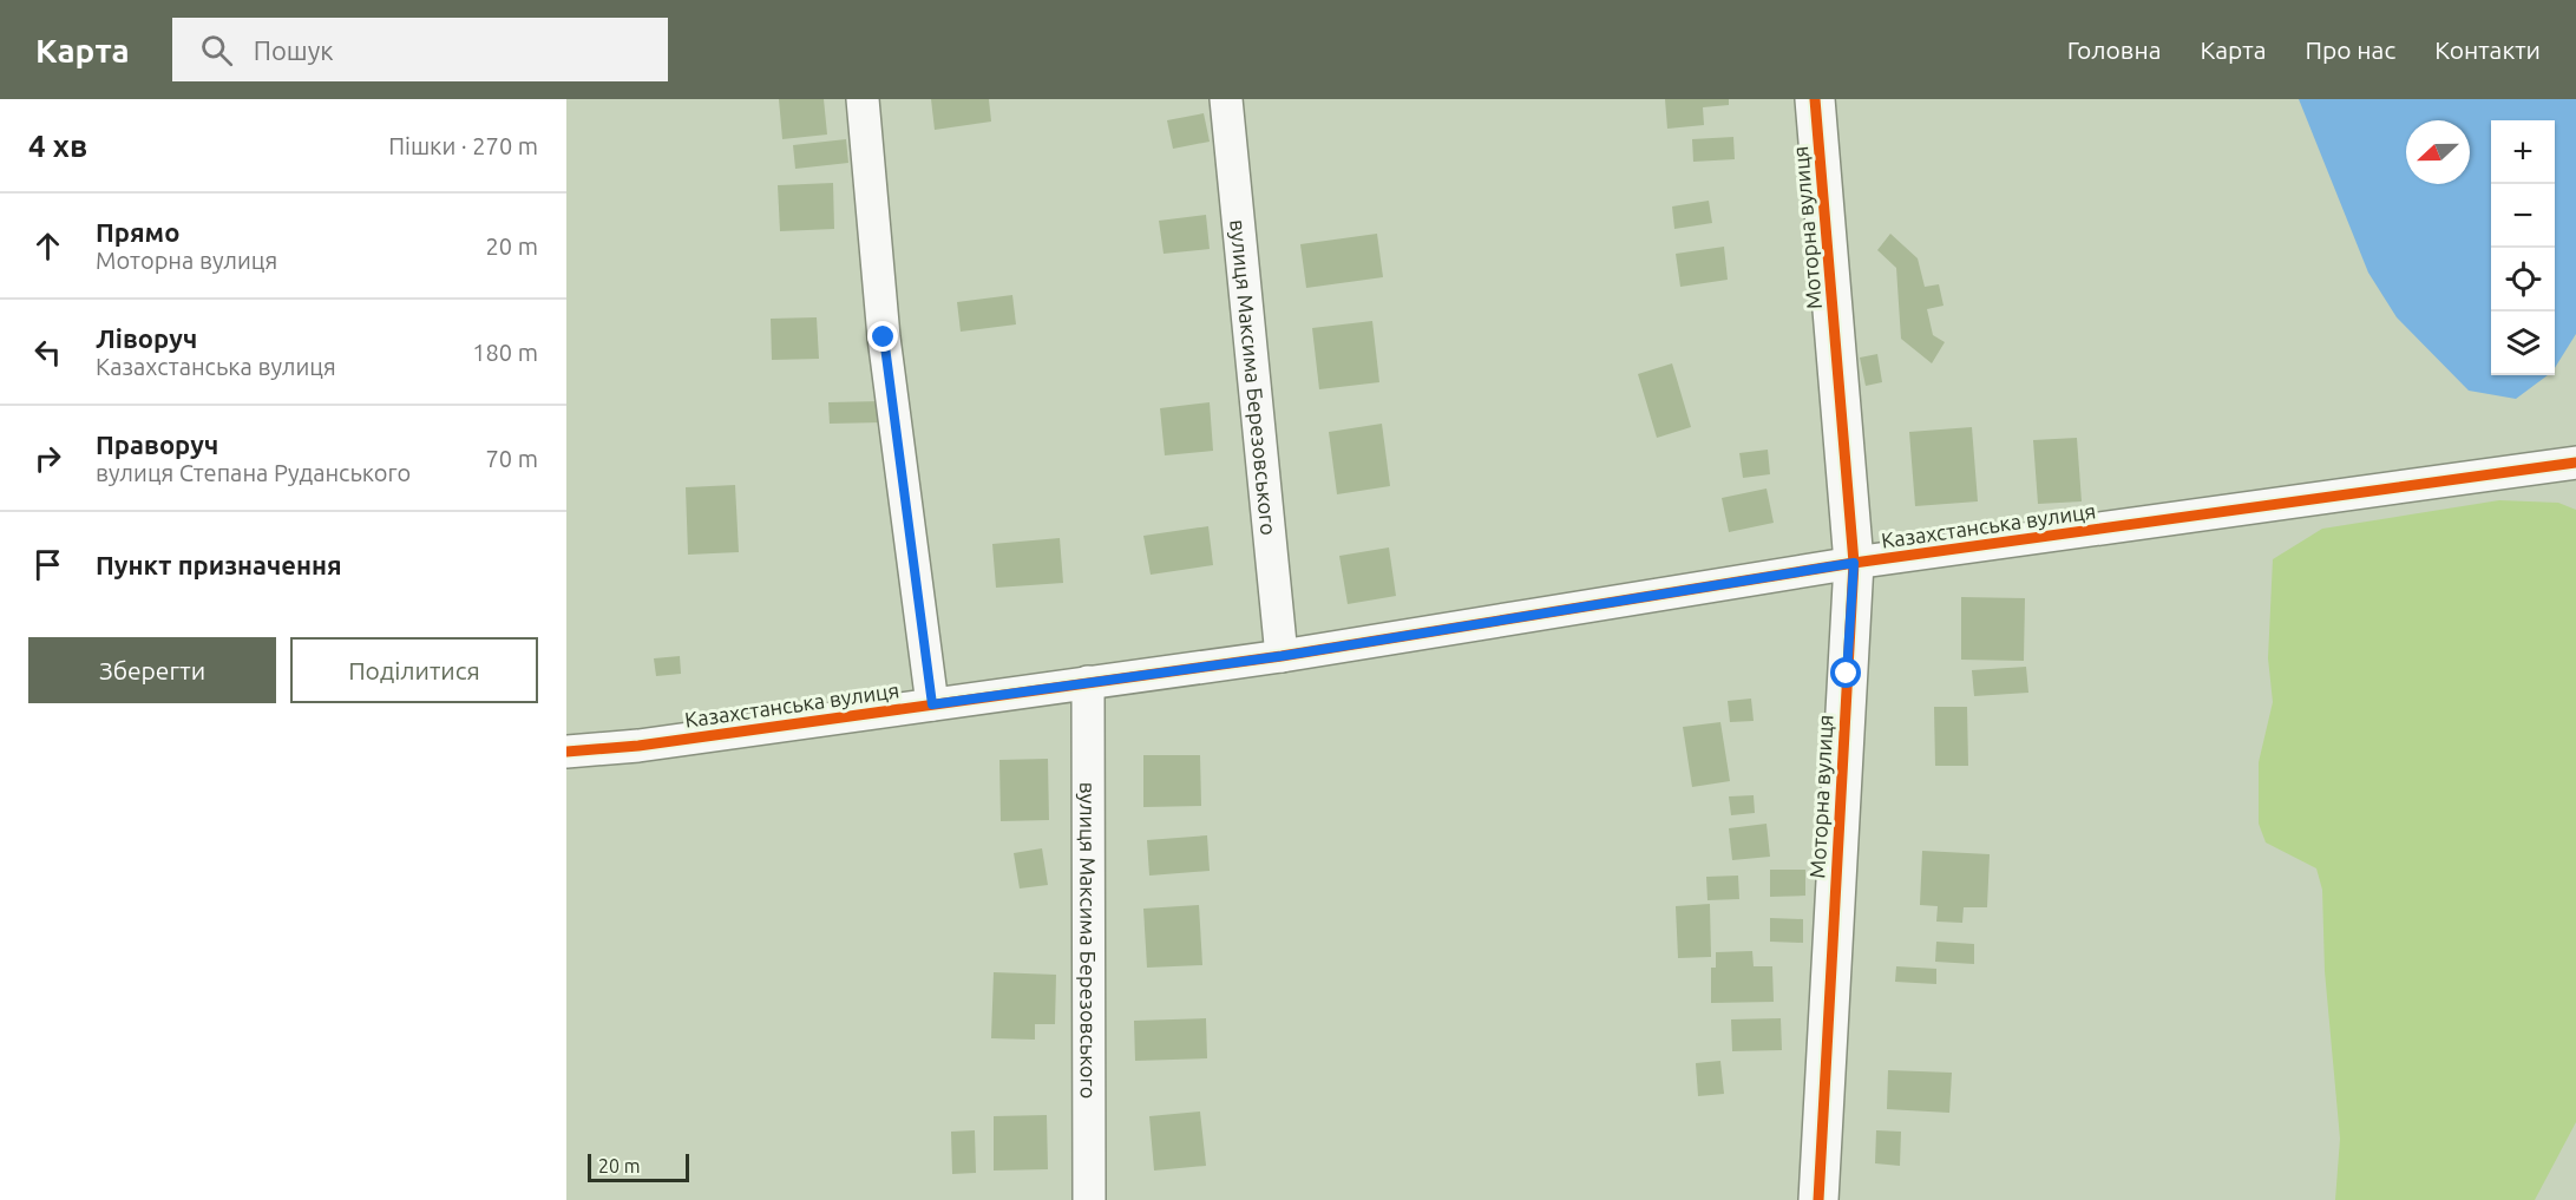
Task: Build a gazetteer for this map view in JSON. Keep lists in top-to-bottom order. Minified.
{"streets":{"street":["Моторна вулиця","вулиця Максима Березовського","Казахстанська вулиця"]},"crossings":[["Моторна вулиця","Казахстанська вулиця"],["вулиця Максима Березовського","Казахстанська вулиця"]],"scale_bar":"20 m","north":"left","page":{"header":"Карта","search":"Пошук","nav":["Головна","Карта","Про нас","Контакти"],"heading":["4 хв","Пішки · 270 m"],"map_buttons":["+","−"],"list":[["Прямо","Моторна вулиця","20 m"],["Ліворуч","Казахстанська вулиця","180 m"],["Праворуч","вулиця Степана Руданського","70 m"],"Пункт призначення"],"buttons":["Зберегти","Поділитися"],"scale":"20 m"}}
